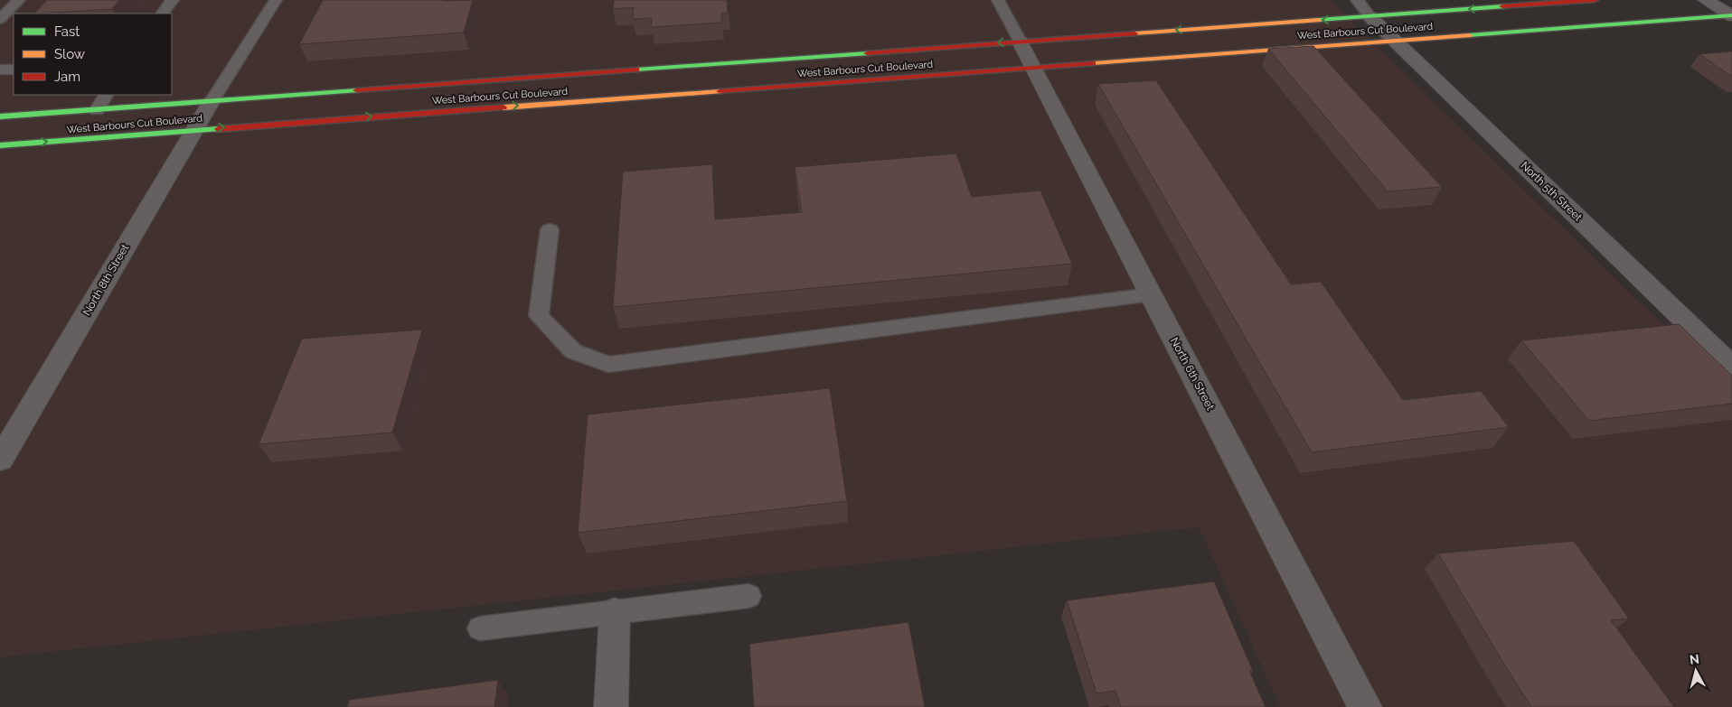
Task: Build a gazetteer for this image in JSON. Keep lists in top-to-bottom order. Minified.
{"streets":{"street":["West Barbours Cut Boulevard","North 5th Street","North 8th Street","North 6th Street"]},"crossings":[["West Barbours Cut Boulevard","North 5th Street"],["West Barbours Cut Boulevard","North 8th Street"],["West Barbours Cut Boulevard","North 6th Street"]],"legend":["Fast","Slow","Jam"],"north":"top"}
